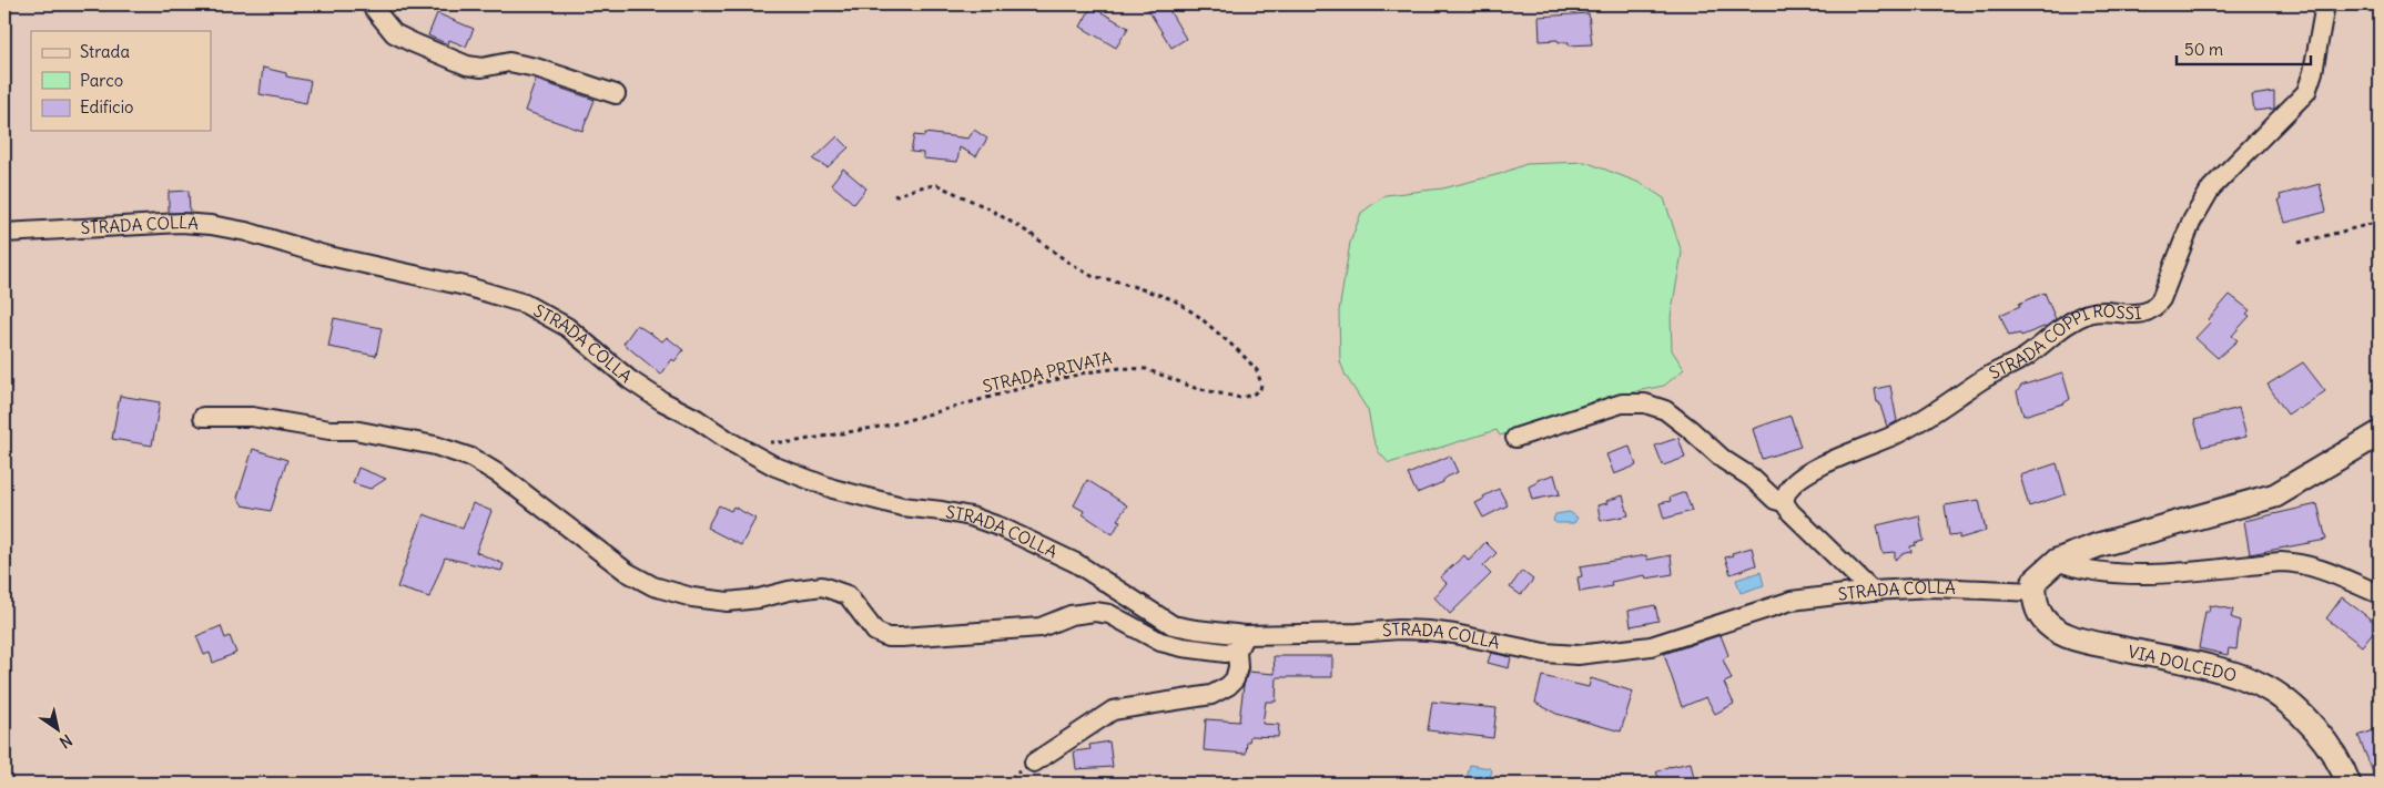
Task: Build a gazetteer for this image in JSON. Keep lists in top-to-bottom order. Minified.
{"streets":{"main road":["VIA DOLCEDO"],"street":["STRADA COLLA","STRADA COPPI ROSSI"],"path":["STRADA PRIVATA"]},"crossings":[["STRADA COLLA","VIA DOLCEDO"]],"legend":["Strada","Parco","Edificio"],"scale_bar":"50 m","north":"bottom right"}
